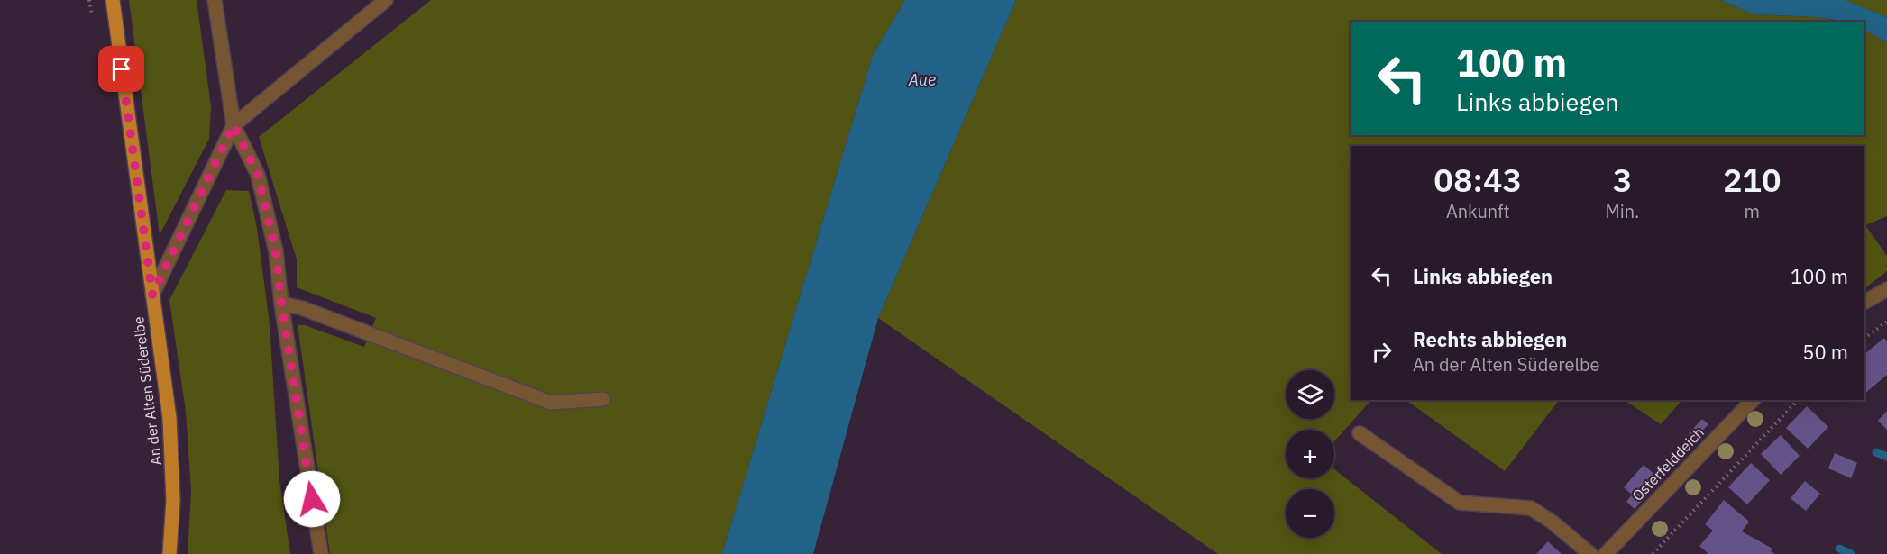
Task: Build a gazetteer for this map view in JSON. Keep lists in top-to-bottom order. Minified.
{"streets":{"main road":["An der Alten Süderelbe"],"street":["Osterfelddeich"]},"water":["Aue"],"page":{"turn":["100 m","Links abbiegen"],"eta":["08:43","Ankunft","3","Min.","210","m"],"list":[{"name":"Links abbiegen","value":"100 m"},{"name":"Rechts abbiegen","note":"An der Alten Süderelbe","value":"50 m"}],"map_buttons":["+","−"]}}
